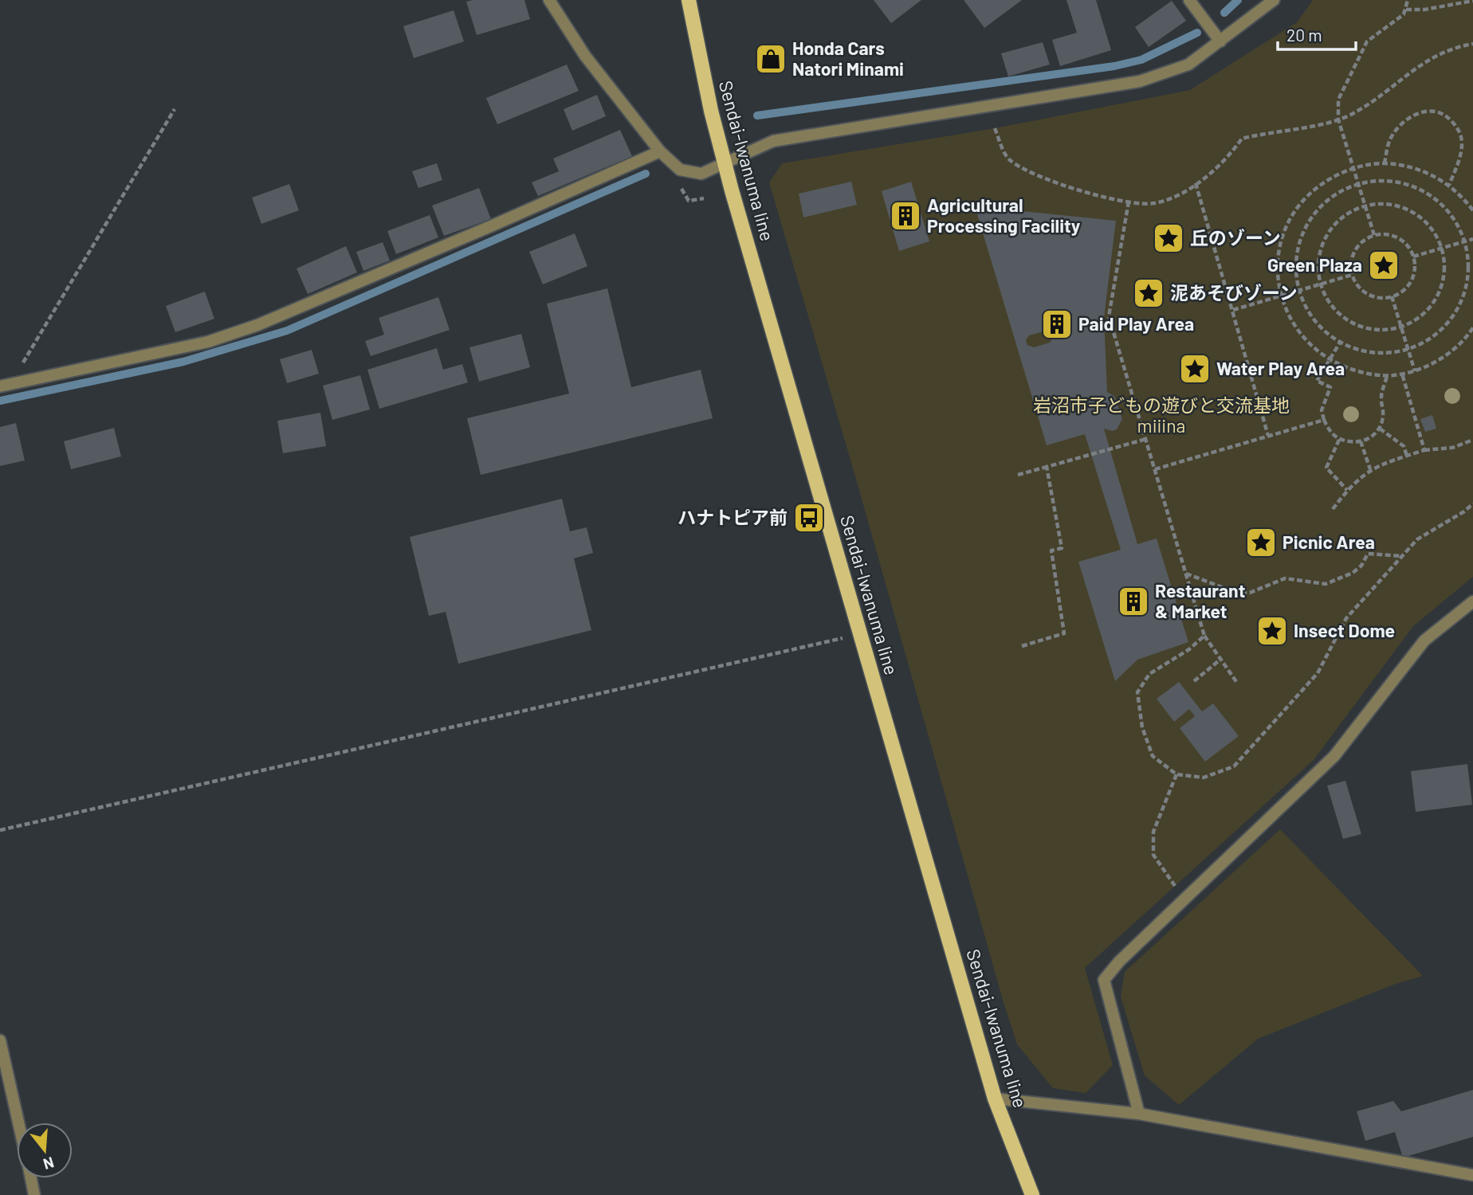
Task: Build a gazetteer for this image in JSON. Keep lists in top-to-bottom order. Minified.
{"streets":{"main road":["Sendai-Iwanuma line"]},"parks":["岩沼市子どもの遊びと交流基地 miiina"],"places":{"shop":["Honda Cars Natori Minami"],"building":["Agricultural Processing Facility","Paid Play Area","Restaurant & Market"],"place":["丘のゾーン","Green Plaza","泥あそびゾーン","Water Play Area","Picnic Area","Insect Dome"],"bus stop":["ハナトピア前"]},"scale_bar":"20 m","north":"bottom"}
